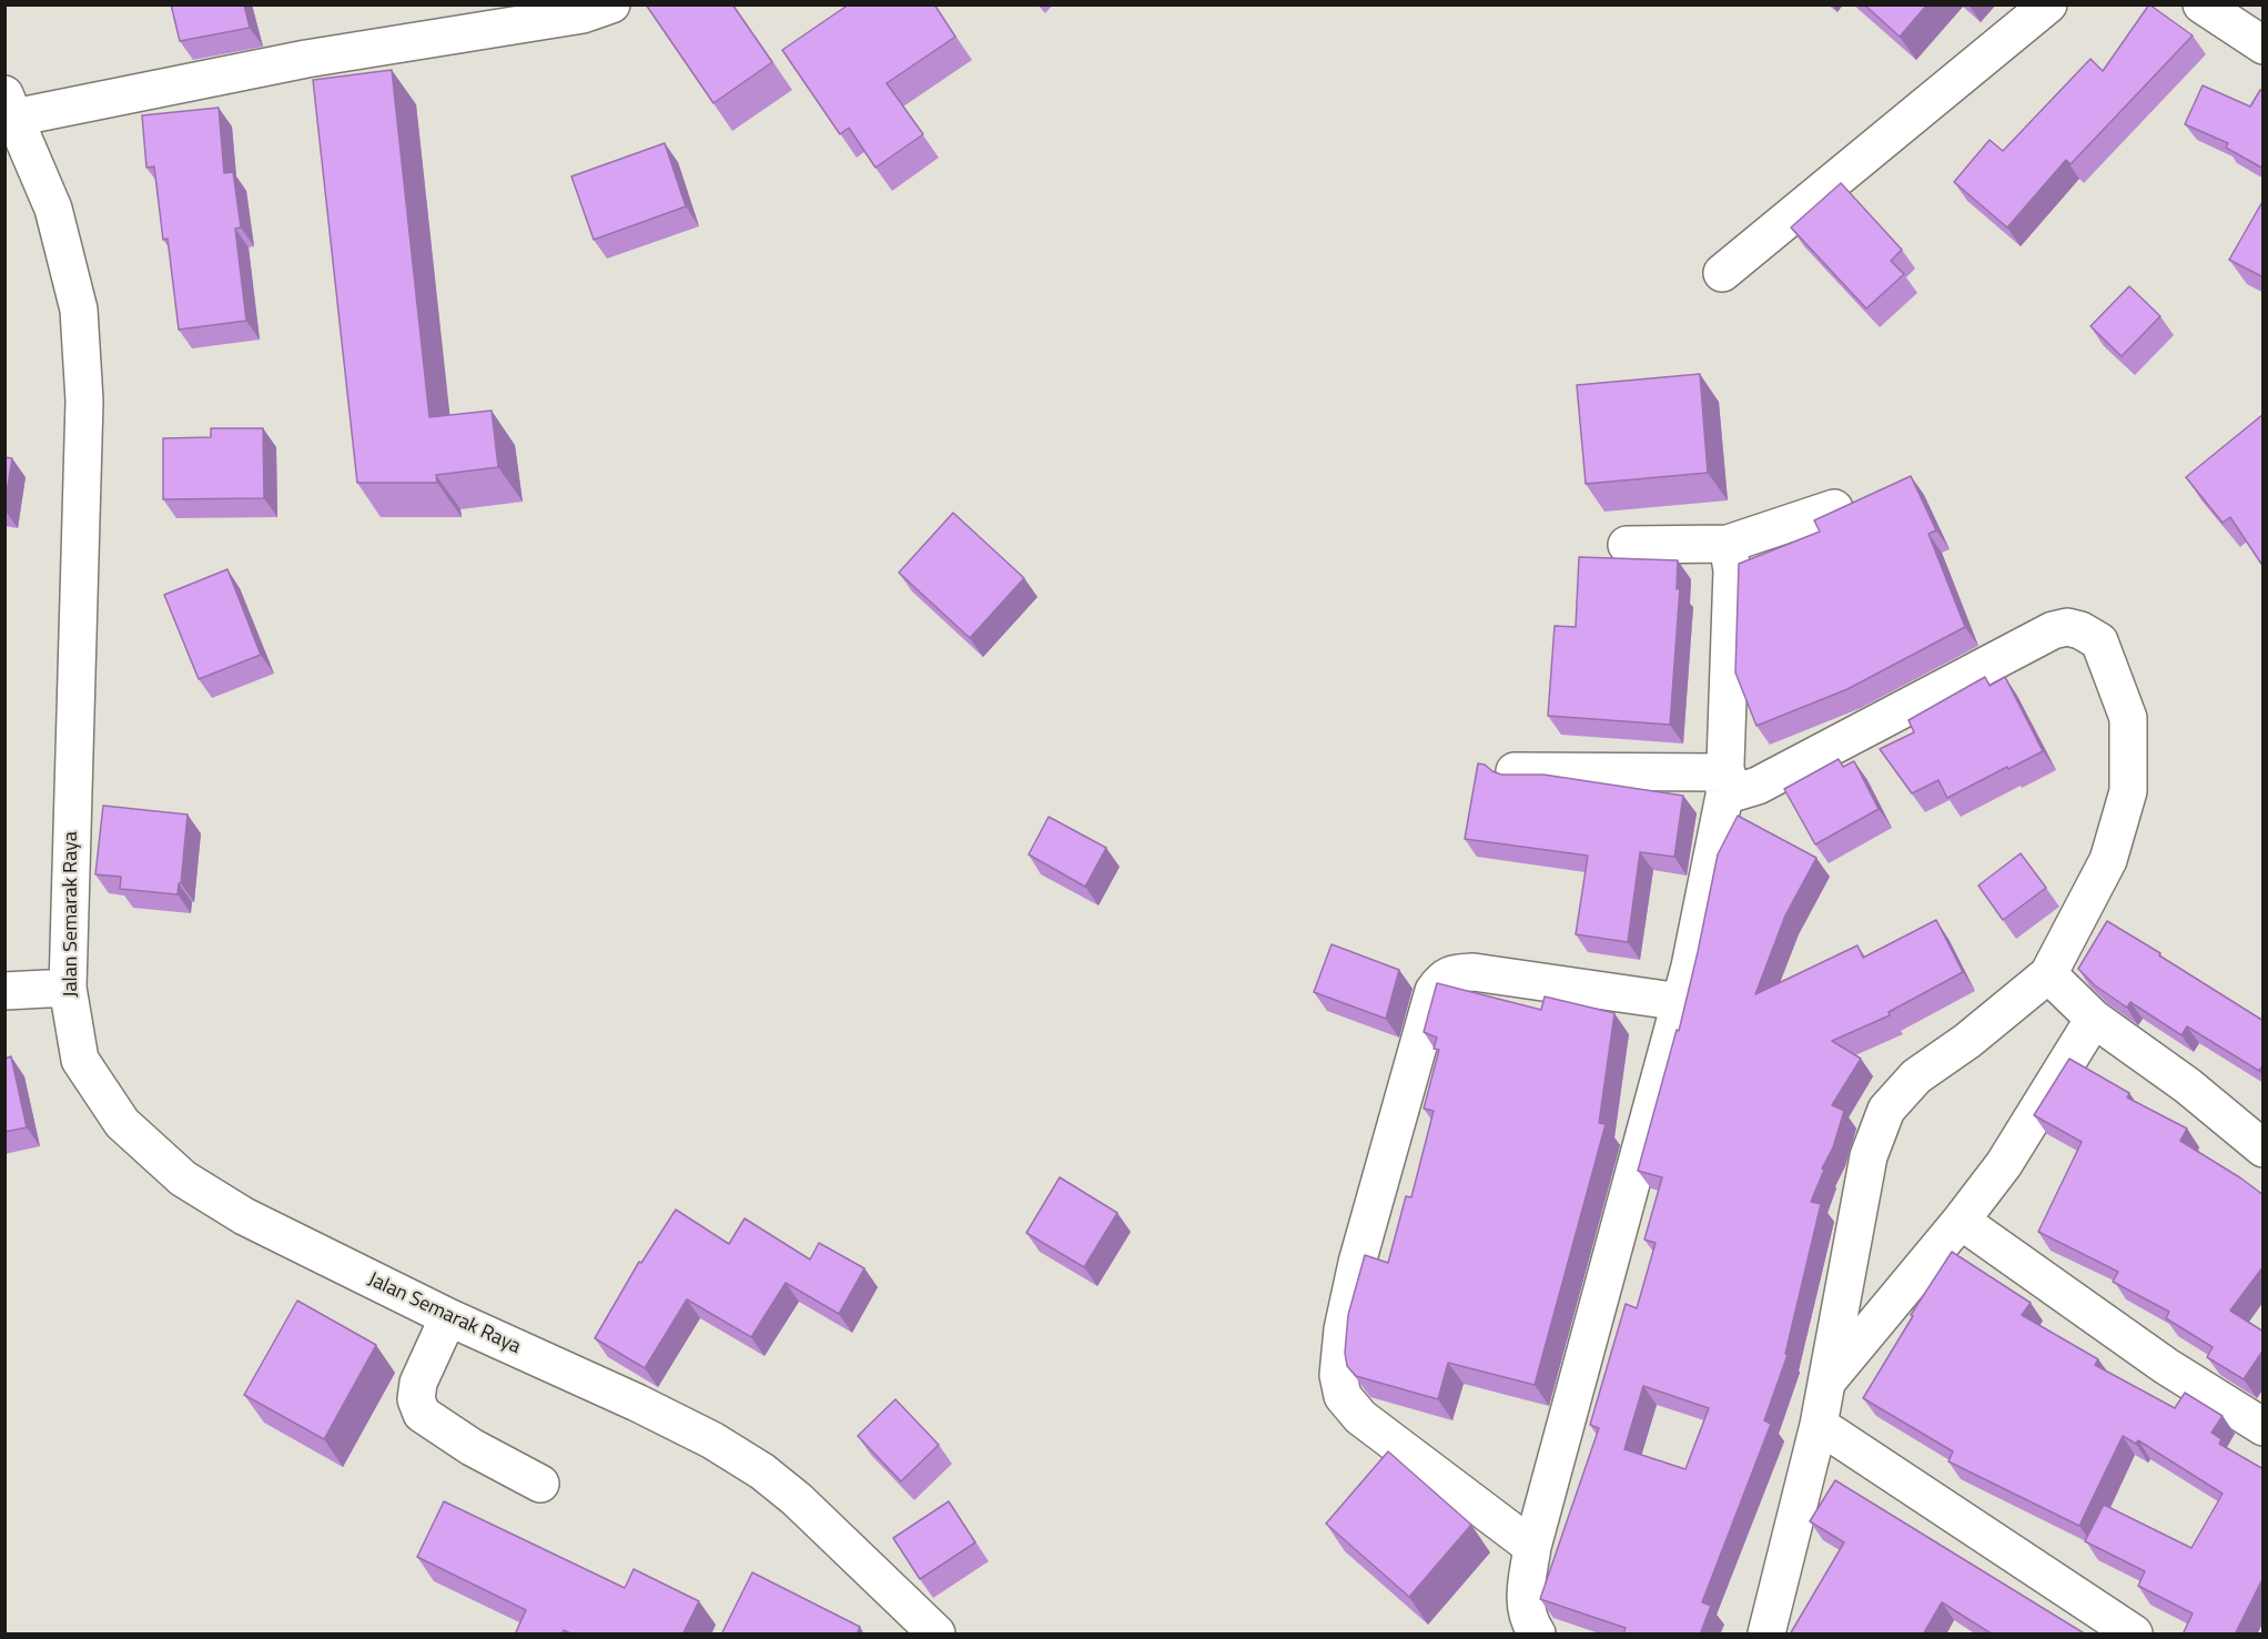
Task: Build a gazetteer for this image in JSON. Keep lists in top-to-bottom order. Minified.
{"streets":{"street":["Jalan Semarak Raya"]}}
